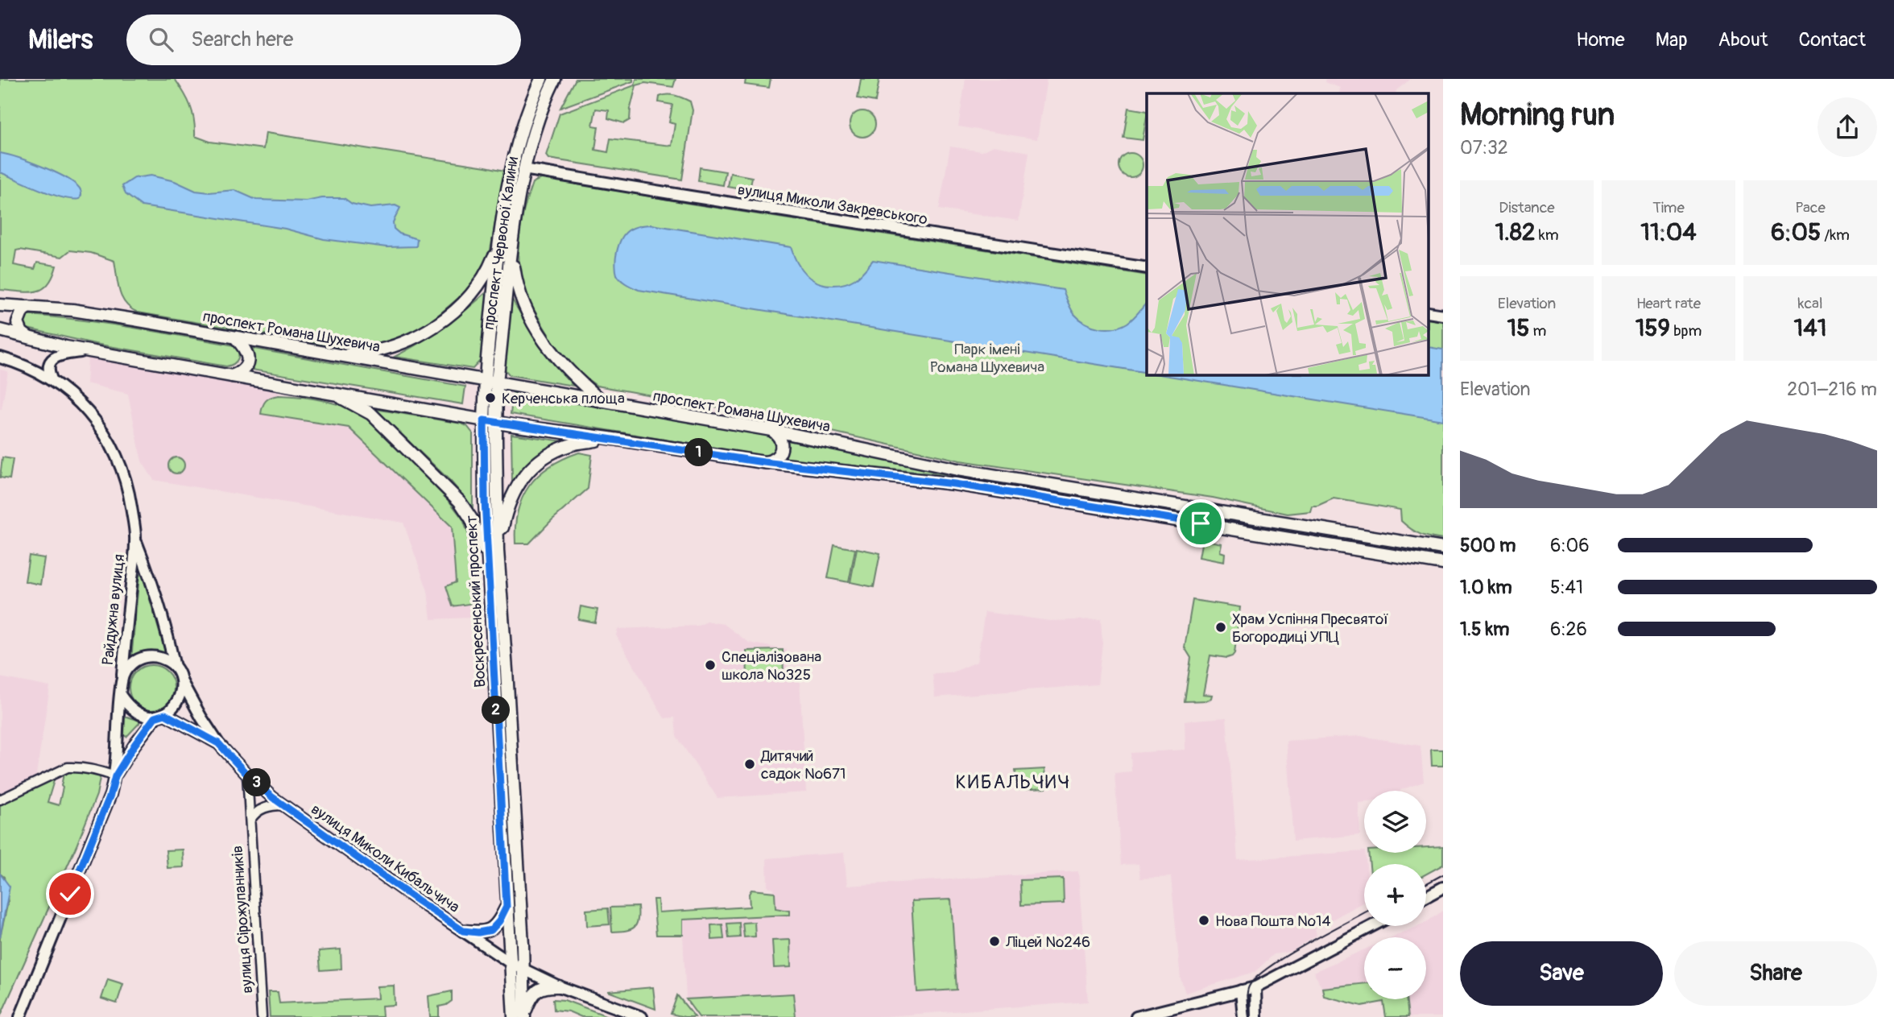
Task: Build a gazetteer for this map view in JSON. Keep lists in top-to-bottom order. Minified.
{"streets":{"main road":["проспект Червоної Калини","проспект Романа Шухевича","Воскресенський проспект"],"street":["вулиця Миколи Закревського","Райдужна вулиця","вулиця Миколи Кибальчича","вулиця Сірожупанників"]},"crossings":[["вулиця Миколи Закревського","проспект Червоної Калини"],["проспект Червоної Калини","проспект Романа Шухевича"],["Воскресенський проспект","вулиця Миколи Кибальчича"],["Райдужна вулиця","вулиця Миколи Кибальчича"],["вулиця Миколи Кибальчича","вулиця Сірожупанників"]],"districts":["КИБАЛЬЧИЧ"],"parks":["Парк імені Романа Шухевича"],"places":["Керченська площа","Храм Успіння Пресвятої Богородиці УПЦ","Спеціалізована школа №325","Дитячий садок №671","Нова Пошта №14","Ліцей №246"],"page":{"header":"Milers","search":"Search here","nav":["Home","Map","About","Contact"],"heading":["Morning run","07:32"],"stats":[["Distance","1.82 km"],["Time","11:04"],["Pace","6:05 /km"],["Elevation","15 m"],["Heart rate","159 bpm"],["kcal","141"]],"chart":["Elevation","201–216 m"],"pins":["1","2","3"],"list":[{"name":"500 m","note":"6:06"},{"name":"1.0 km","note":"5:41"},{"name":"1.5 km","note":"6:26"}],"map_buttons":["+","−"],"buttons":["Save","Share"]}}
